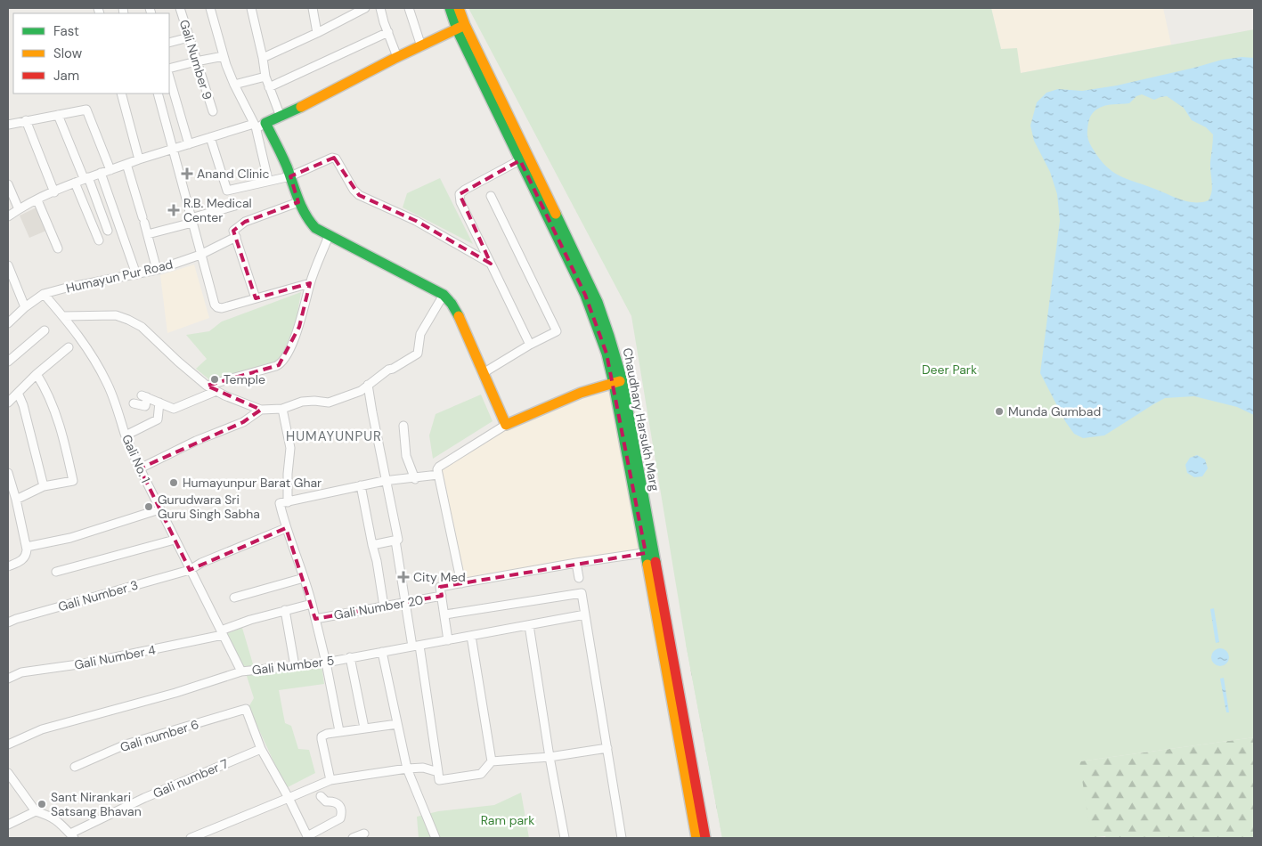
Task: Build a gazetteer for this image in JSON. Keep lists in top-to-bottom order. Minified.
{"streets":{"street":["Gali Number 9","Humayun Pur Road","Chaudhary Harsukh Marg","Gali No. 1","Gali Number 3","Gali Number 20","Gali Number 4","Gali Number 5","Gali number 6","Gali number 7"]},"crossings":[["Humayun Pur Road","Gali No. 1"],["Gali No. 1","Gali Number 3"],["Gali No. 1","Gali Number 4"],["Gali No. 1","Gali Number 5"],["Gali number 6","Gali number 7"]],"districts":["HUMAYUNPUR"],"parks":["Deer Park","Ram park"],"places":{"health":["Anand Clinic","R.B. Medical Center","City Med"],"other":["Temple","Munda Gumbad","Humayunpur Barat Ghar","Gurudwara Sri Guru Singh Sabha","Sant Nirankari Satsang Bhavan"]},"legend":["Fast","Slow","Jam"]}
